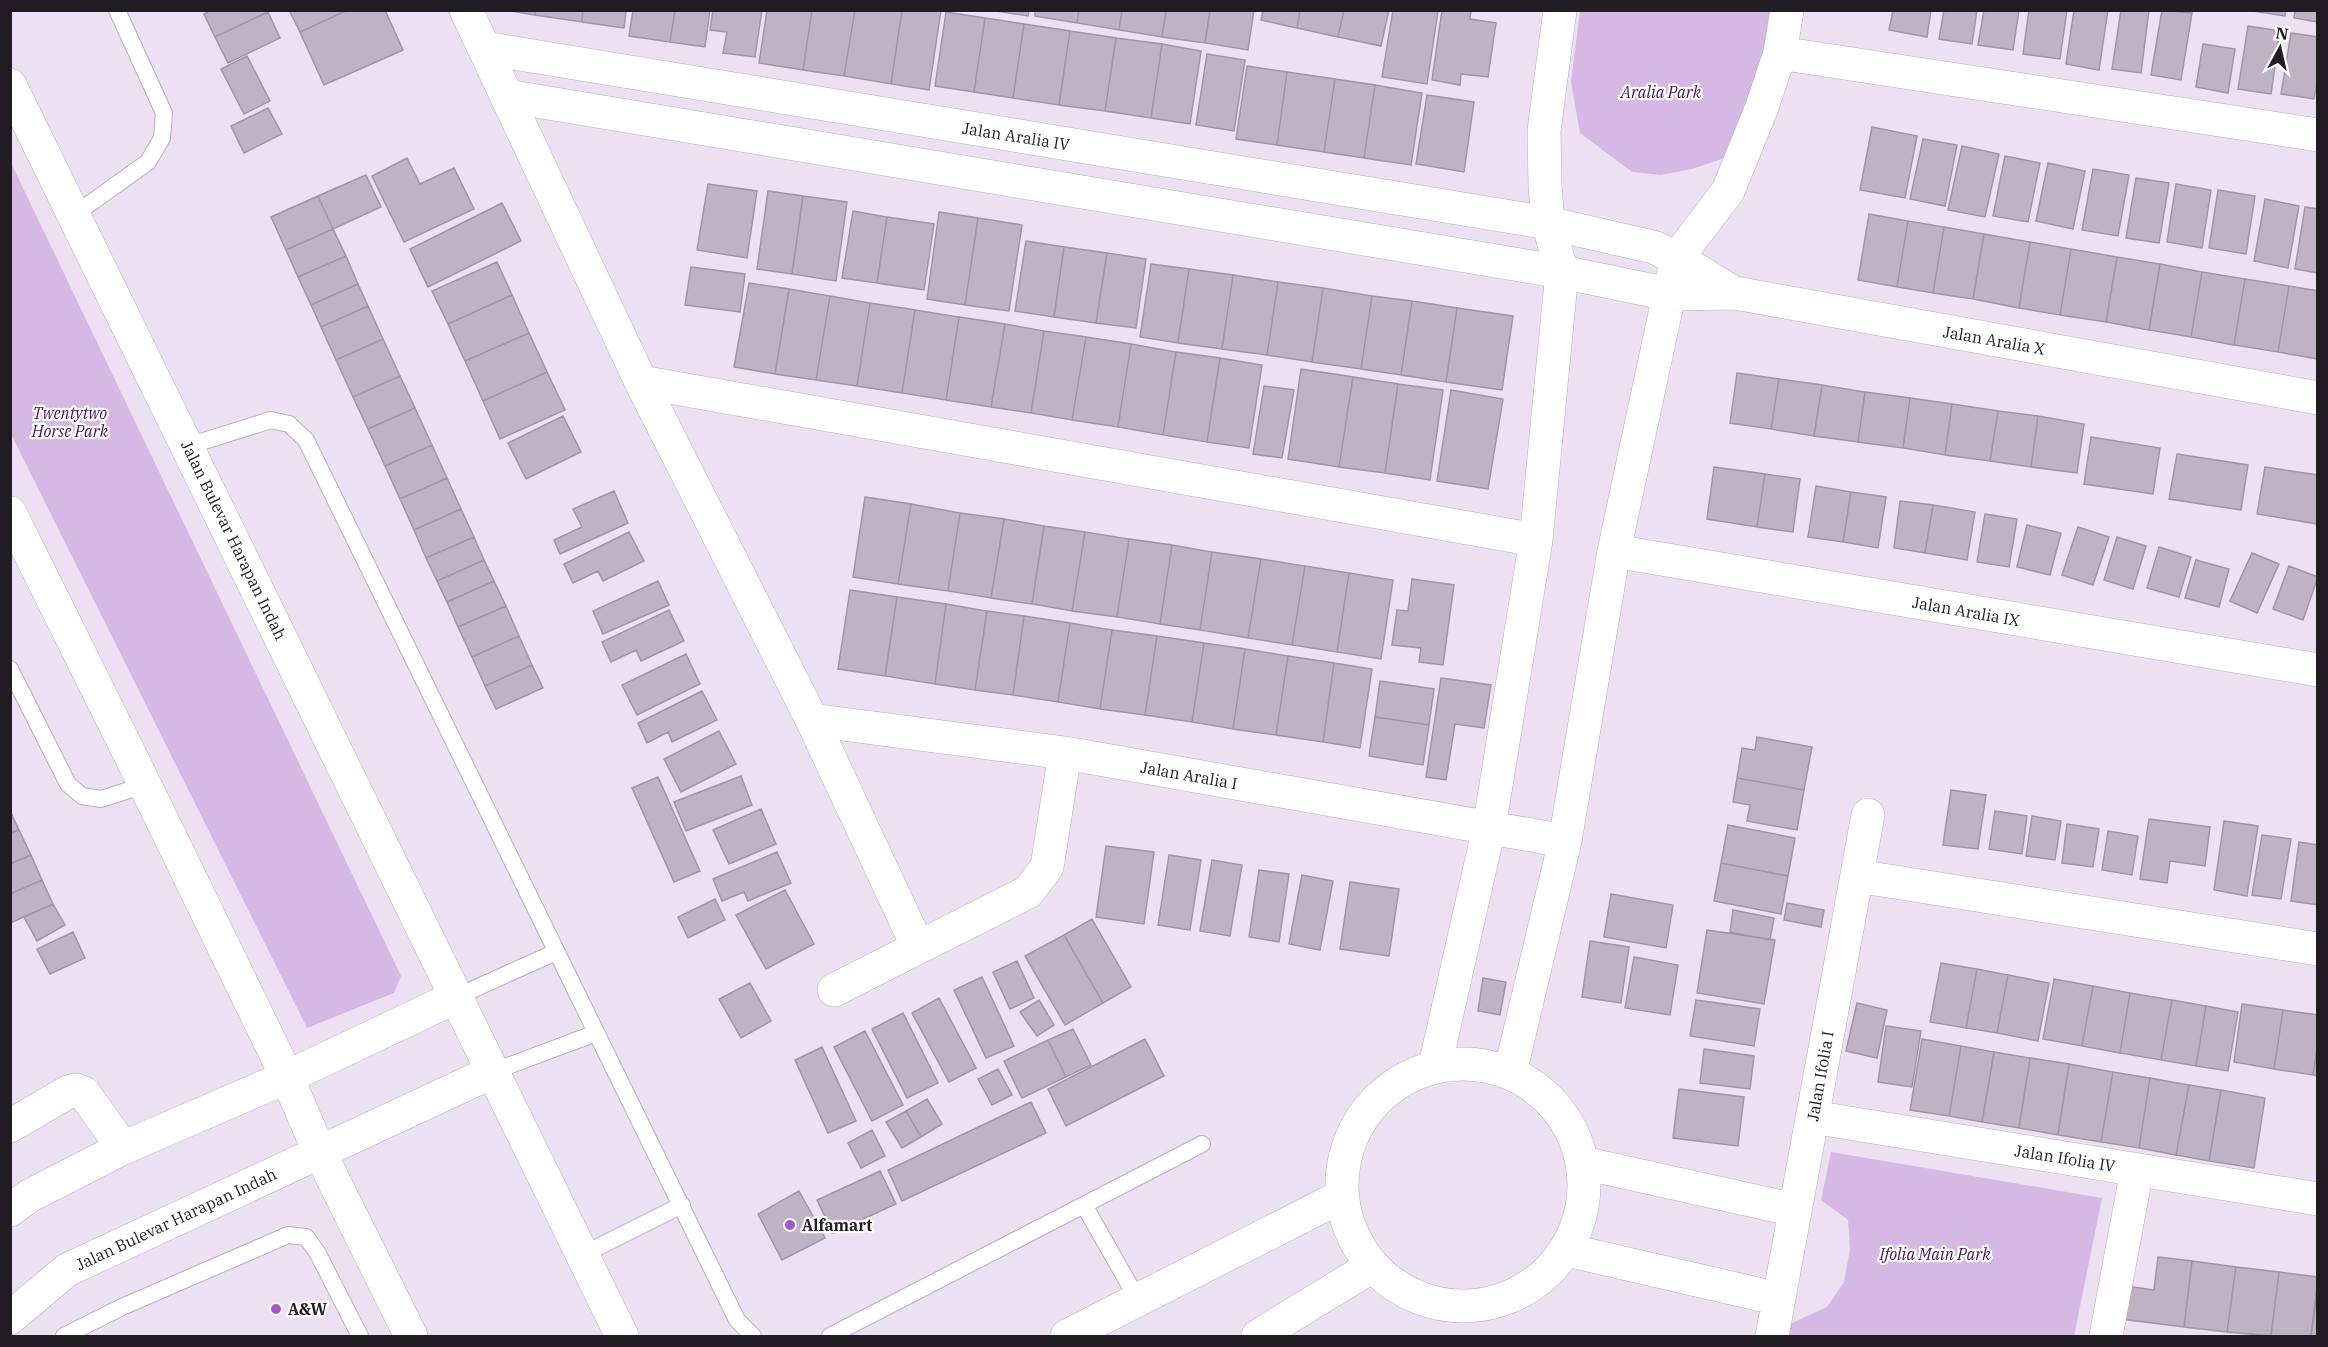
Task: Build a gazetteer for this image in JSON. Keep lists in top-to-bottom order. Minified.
{"streets":{"street":["Jalan Aralia IV","Jalan Aralia X","Jalan Bulevar Harapan Indah","Jalan Aralia IX","Jalan Aralia I","Jalan Ifolia I","Jalan Ifolia IV"]},"crossings":[["Jalan Aralia IV","Jalan Aralia X"],["Jalan Ifolia I","Jalan Ifolia IV"]],"parks":["Aralia Park","Twentytwo Horse Park","Ifolia Main Park"],"places":["Alfamart","A&W"],"north":"top"}
